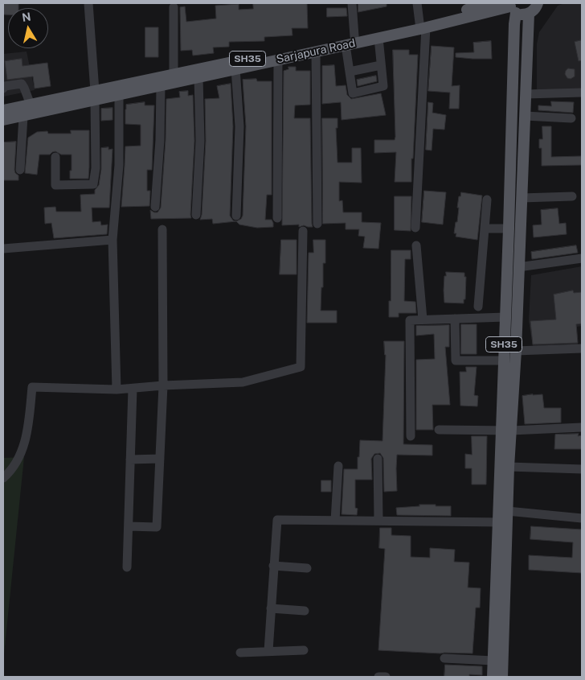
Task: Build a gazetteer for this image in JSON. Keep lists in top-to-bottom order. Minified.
{"streets":{"main road":["Sarjapura Road","SH35"]},"crossings":[["Sarjapura Road","SH35"]],"north":"top"}
